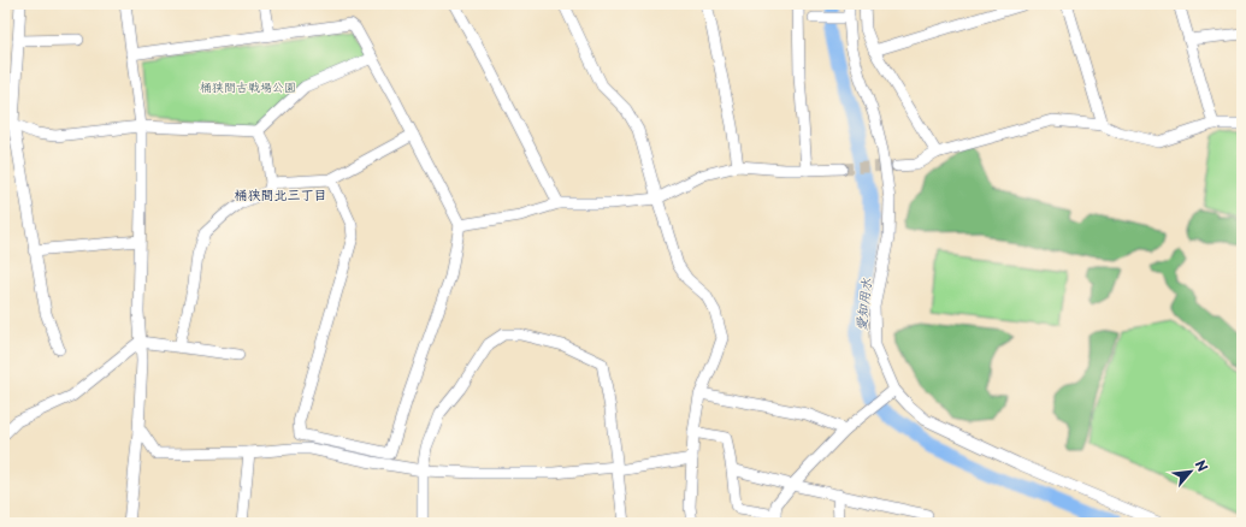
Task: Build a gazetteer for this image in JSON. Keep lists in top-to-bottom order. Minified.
{"districts":["桶狭間北三丁目"],"water":["愛知用水"],"parks":["桶狭間古戦場公園"],"north":"top right"}
